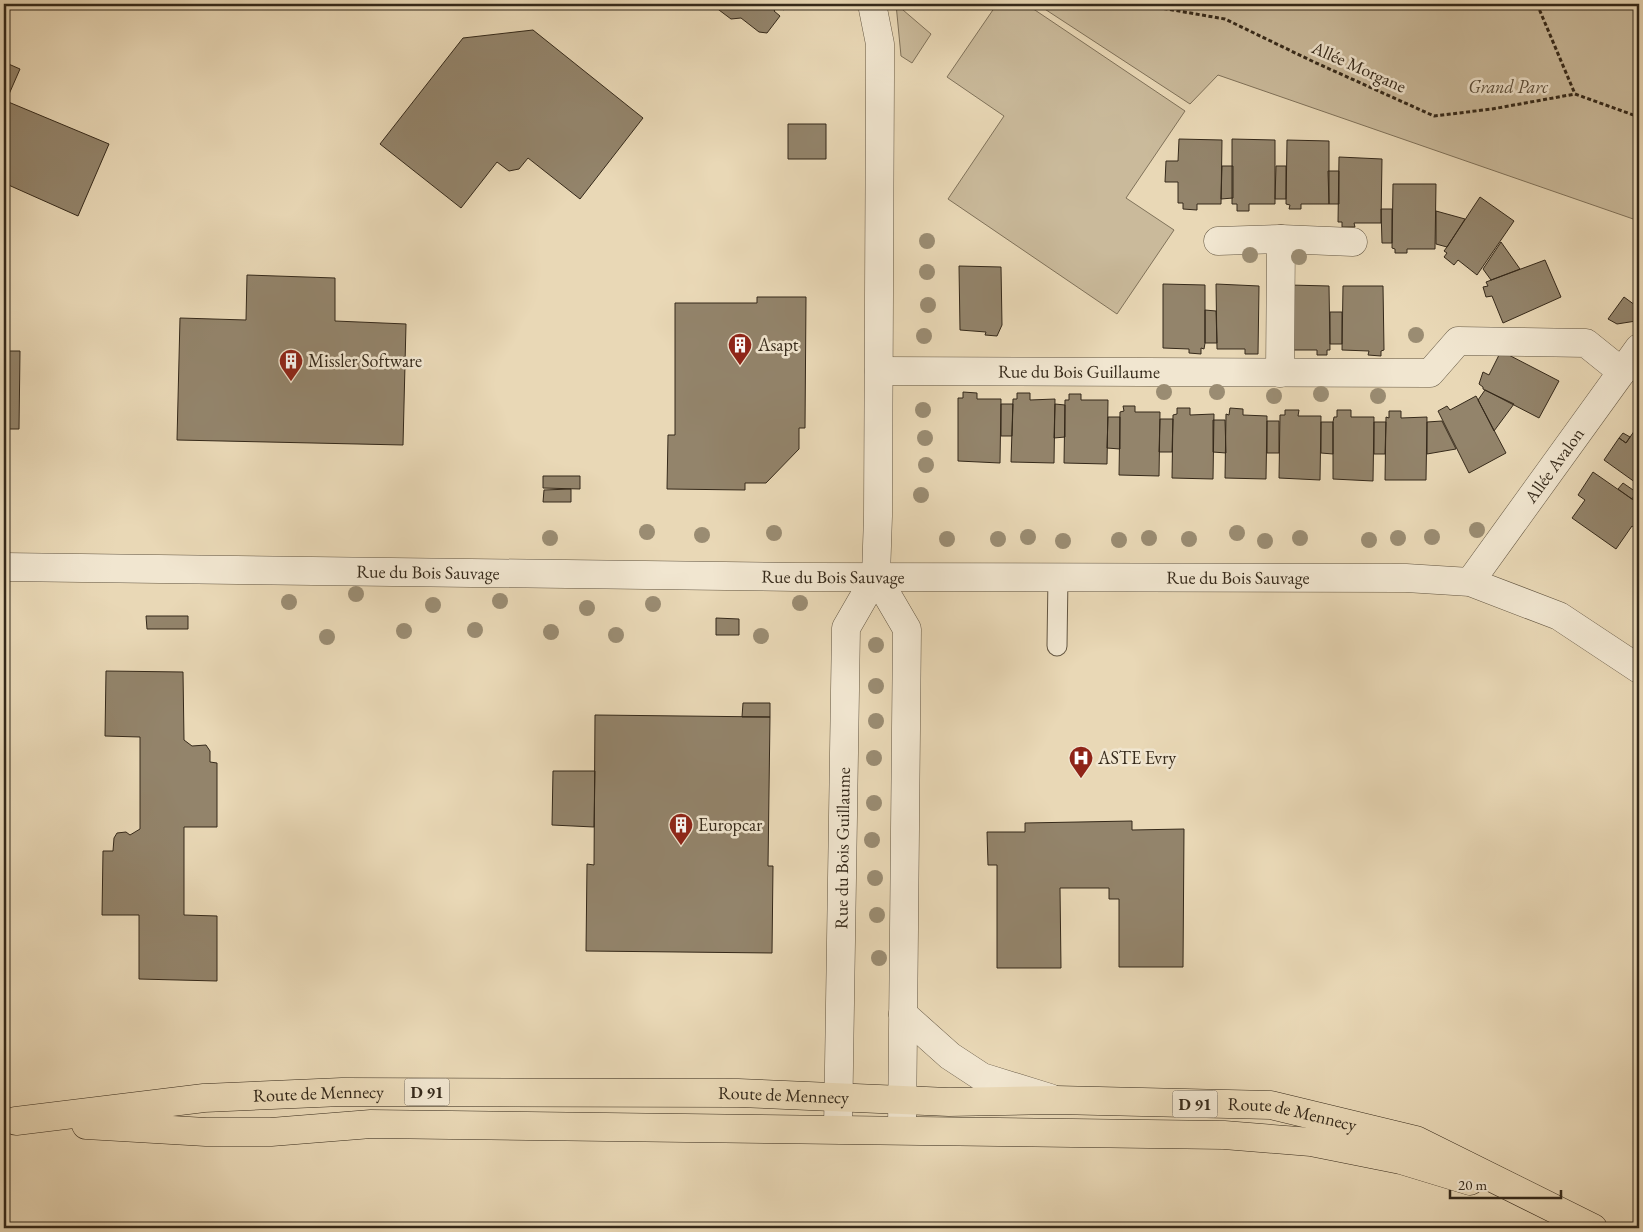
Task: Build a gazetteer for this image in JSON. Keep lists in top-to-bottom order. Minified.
{"streets":{"main road":["D 91","Route de Mennecy"],"street":["Rue du Bois Guillaume","Allée Avalon","Rue du Bois Sauvage"],"path":["Allée Morgane"]},"crossings":[["Rue du Bois Guillaume","Allée Avalon"],["Rue du Bois Guillaume","Rue du Bois Sauvage"],["Rue du Bois Guillaume","Route de Mennecy"],["Allée Avalon","Rue du Bois Sauvage"]],"parks":["Grand Parc"],"places":{"building":["Asapt","Missler Software","Europcar"],"hospital":["ASTE Evry"]},"scale_bar":"20 m"}
